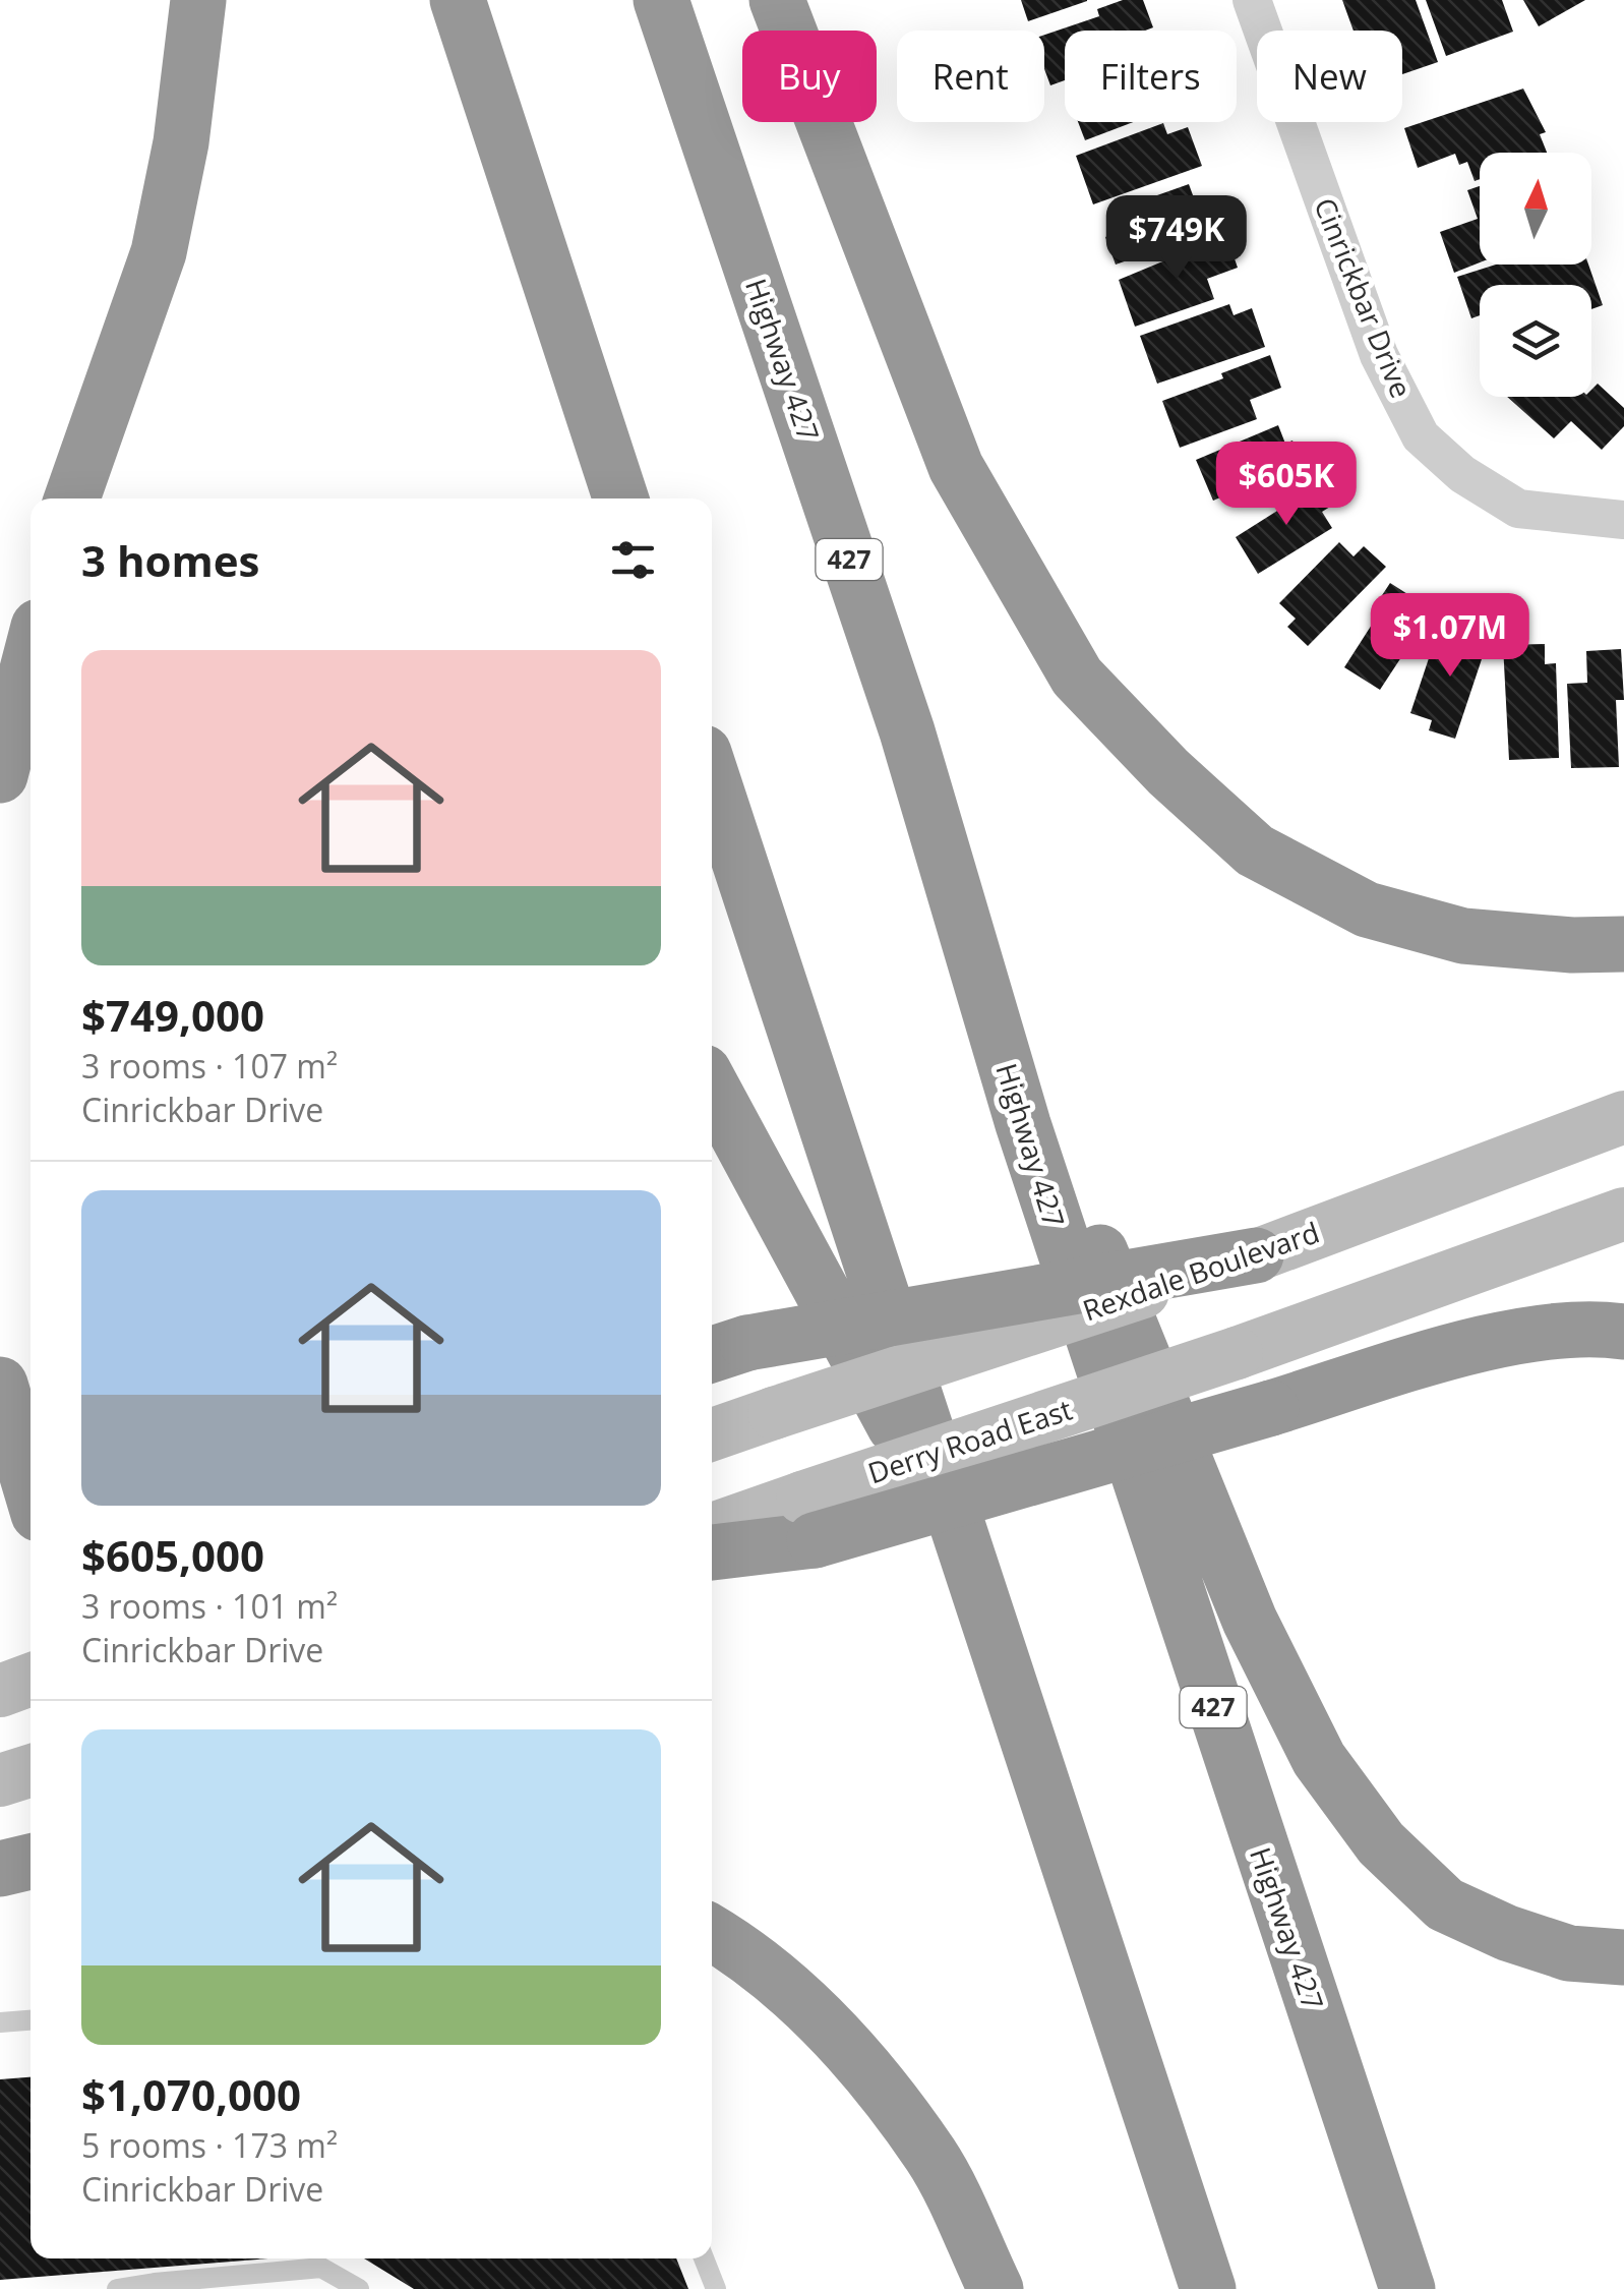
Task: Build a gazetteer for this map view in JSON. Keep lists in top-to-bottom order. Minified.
{"streets":{"highway":["Highway 427","427"],"main road":["Rexdale Boulevard","Derry Road East"],"street":["Cinrickbar Drive"]},"north":"top","page":{"chip":["Buy","Rent","Filters","New"],"price":["$749K","$605K","$1.07M"],"heading":"3 homes","list":[{"name":"$749,000","note":"3 rooms · 107 m² · Cinrickbar Drive"},{"name":"$605,000","note":"3 rooms · 101 m² · Cinrickbar Drive"},{"name":"$1,070,000","note":"5 rooms · 173 m² · Cinrickbar Drive"}]}}
